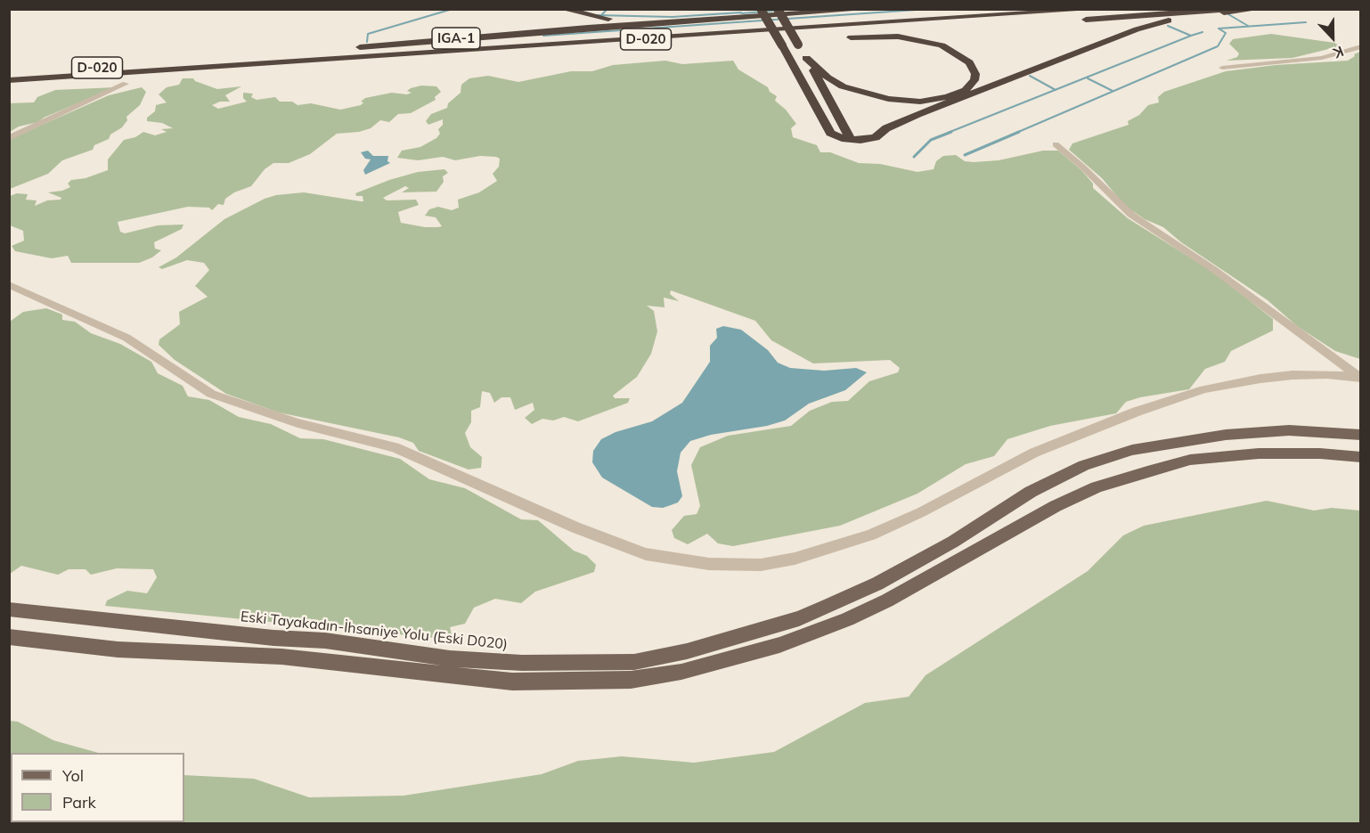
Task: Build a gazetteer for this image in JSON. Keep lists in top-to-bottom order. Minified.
{"streets":{"highway":["IGA-1","D-020"],"main road":["Eski Tayakadın-İhsaniye Yolu (Eski D020)"]},"crossings":[["IGA-1","D-020"]],"legend":["Yol","Park"],"north":"bottom"}
